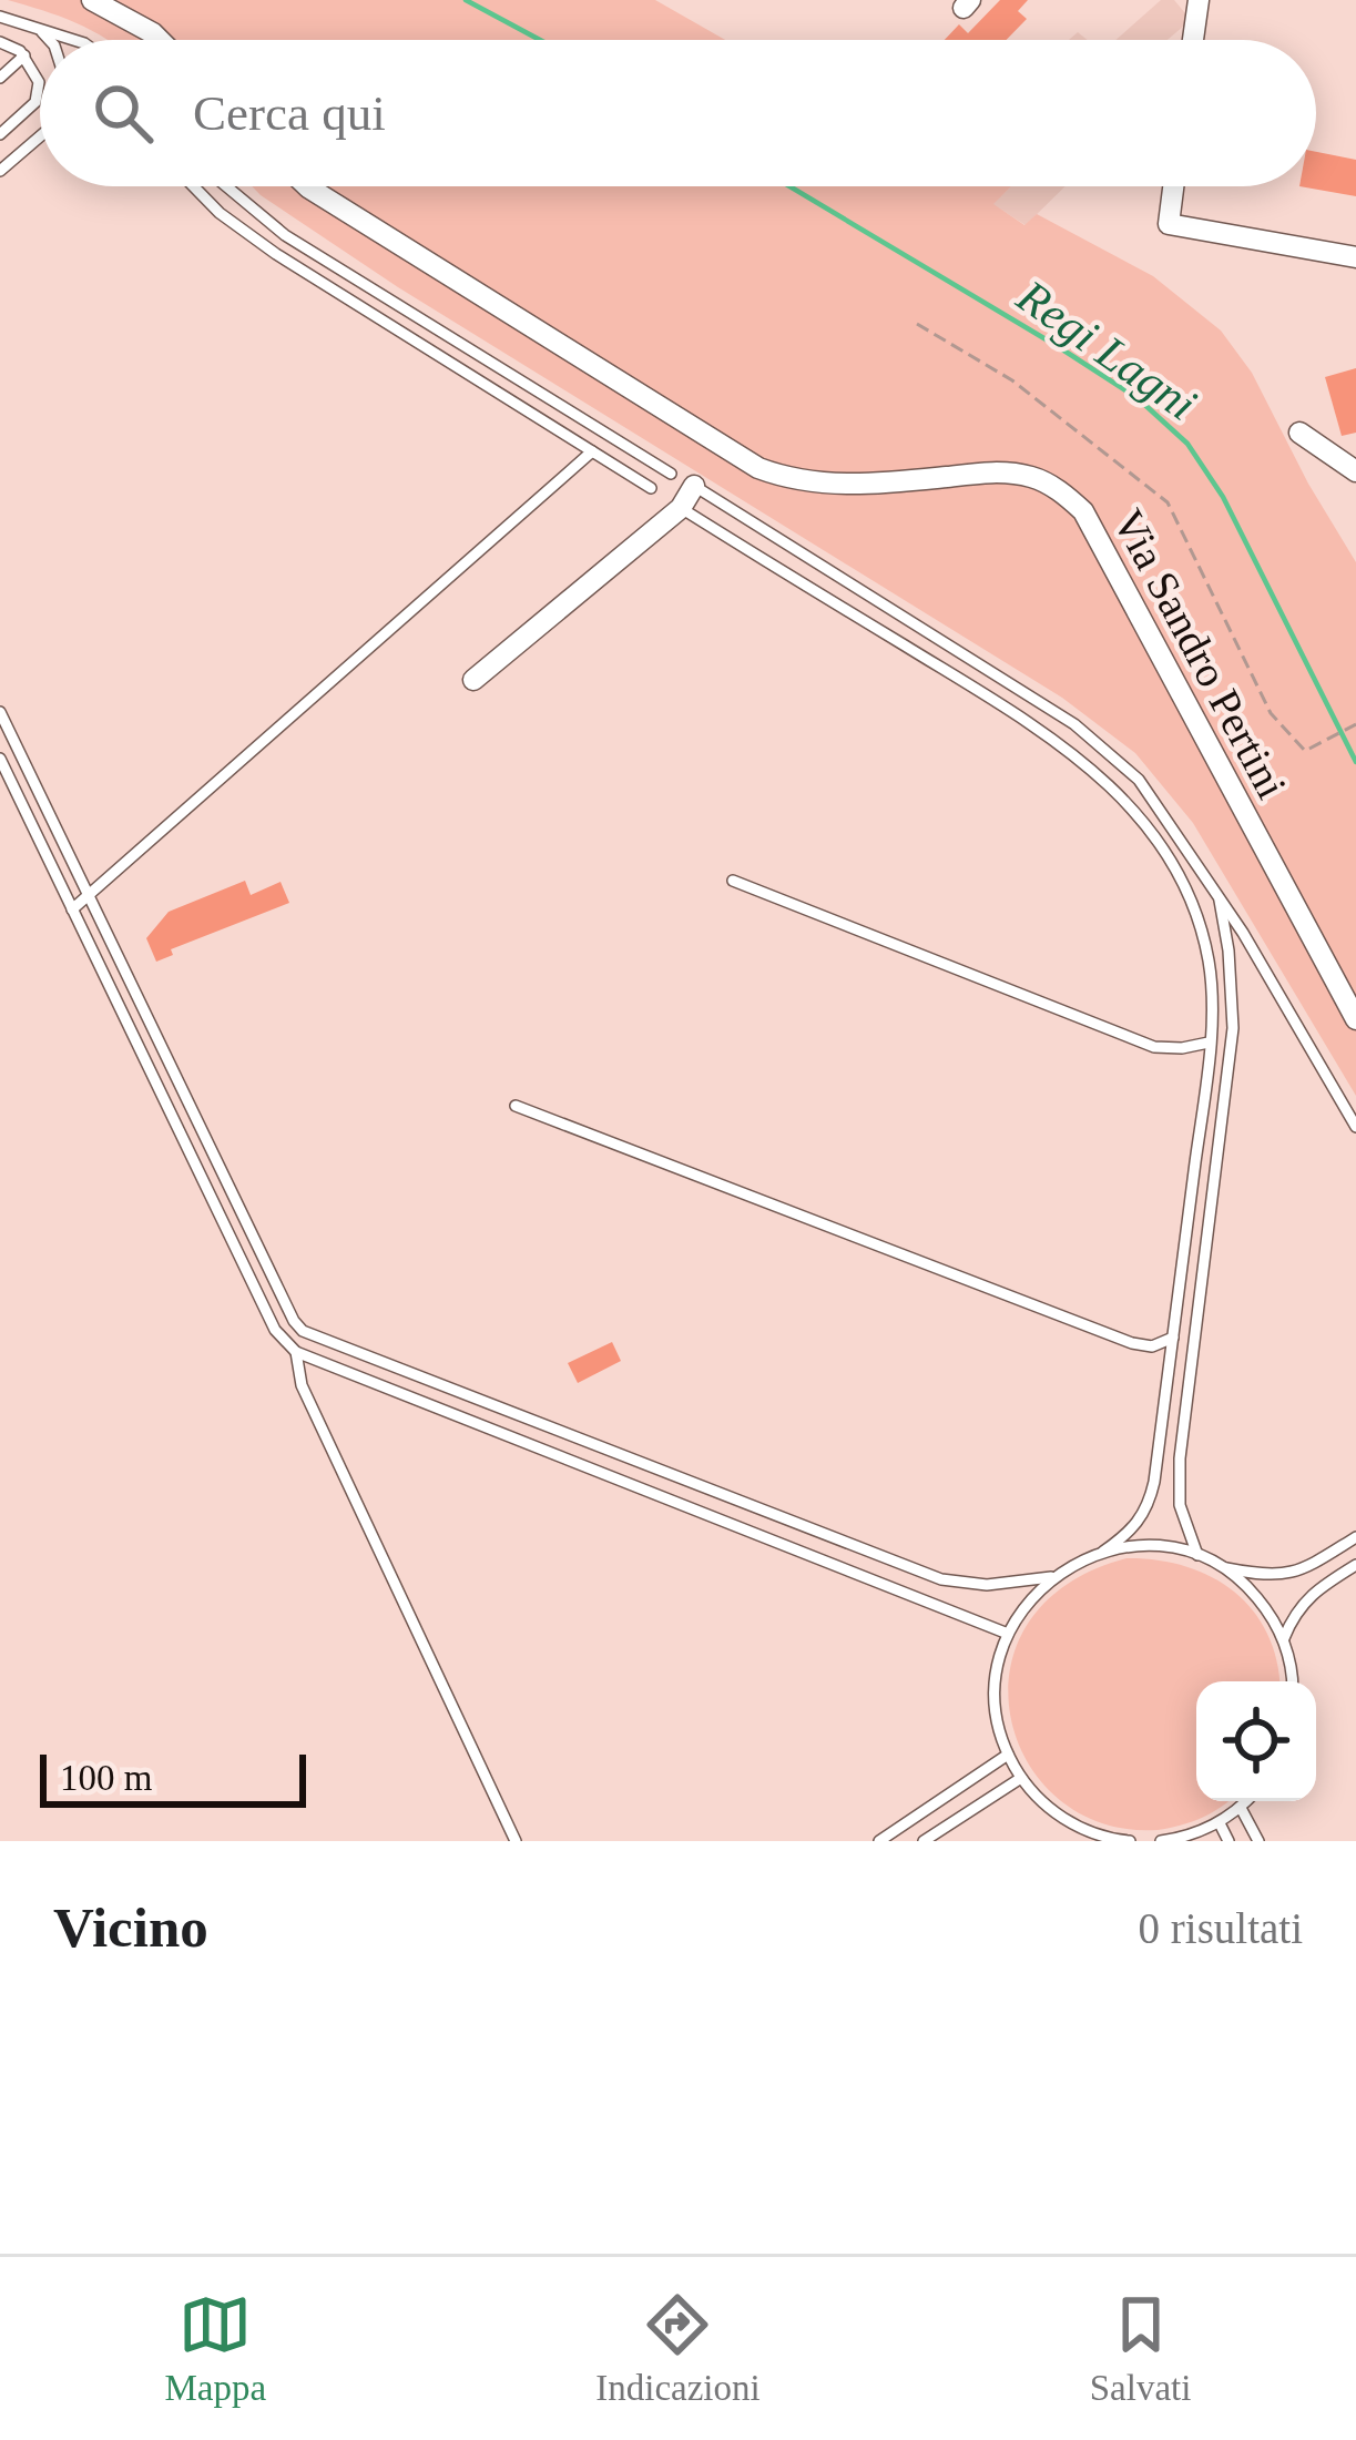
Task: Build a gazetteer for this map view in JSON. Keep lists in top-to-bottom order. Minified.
{"streets":{"street":["Via Sandro Pertini"]},"water":["Regi Lagni"],"scale_bar":"100 m","page":{"search":"Cerca qui","scale":"100 m","heading":["Vicino","0 risultati"],"nav":["Mappa","Indicazioni","Salvati"]}}
